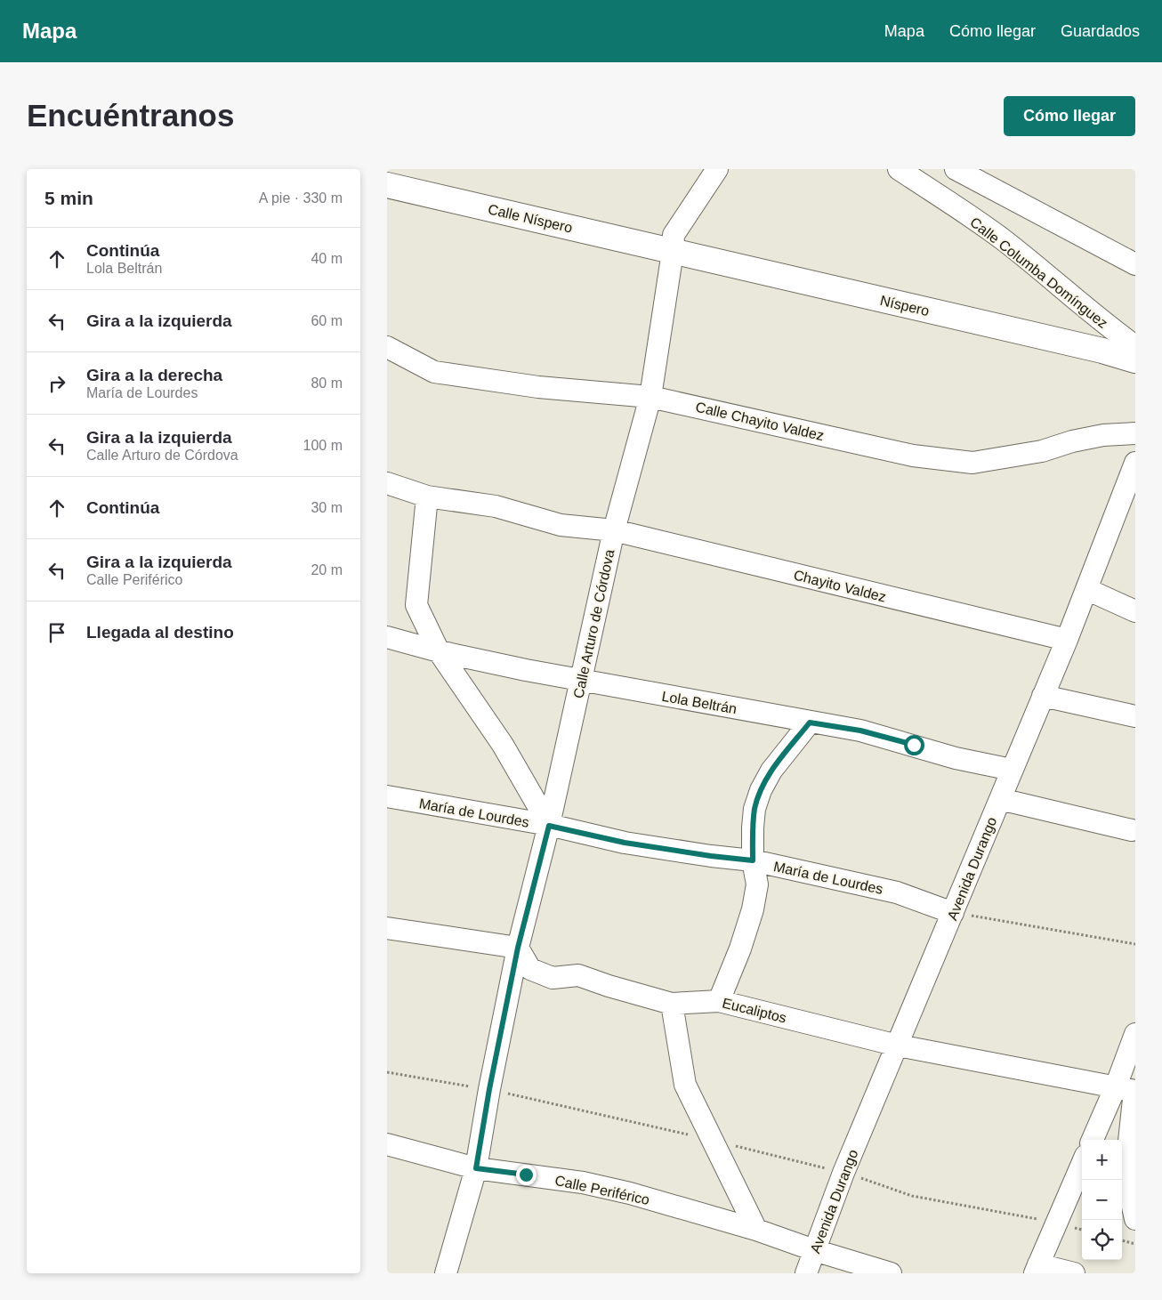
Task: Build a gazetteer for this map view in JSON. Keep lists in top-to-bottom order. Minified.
{"streets":{"street":["Calle Níspero","Calle Columba Domínguez","Níspero","Calle Chayito Valdez","Chayito Valdez","Calle Arturo de Córdova","Lola Beltrán","María de Lourdes","Avenida Durango","Eucaliptos","Calle Periférico"]},"crossings":[["Calle Níspero","Níspero"],["Calle Níspero","Calle Arturo de Córdova"],["Níspero","Calle Arturo de Córdova"],["Calle Chayito Valdez","Calle Arturo de Córdova"],["Chayito Valdez","Calle Arturo de Córdova"],["Chayito Valdez","Avenida Durango"],["Calle Arturo de Córdova","Lola Beltrán"],["Calle Arturo de Córdova","María de Lourdes"],["Calle Arturo de Córdova","Eucaliptos"],["Calle Arturo de Córdova","Calle Periférico"],["Lola Beltrán","Avenida Durango"],["María de Lourdes","Avenida Durango"],["Avenida Durango","Eucaliptos"],["Avenida Durango","Calle Periférico"]],"page":{"header":"Mapa","nav":["Mapa","Cómo llegar","Guardados"],"buttons":"Cómo llegar","title":"Encuéntranos","heading":["5 min","A pie · 330 m"],"list":[["Continúa","Lola Beltrán","40 m"],["Gira a la izquierda","60 m"],["Gira a la derecha","María de Lourdes","80 m"],["Gira a la izquierda","Calle Arturo de Córdova","100 m"],["Continúa","30 m"],["Gira a la izquierda","Calle Periférico","20 m"],"Llegada al destino"],"map_buttons":["+","−"]}}
